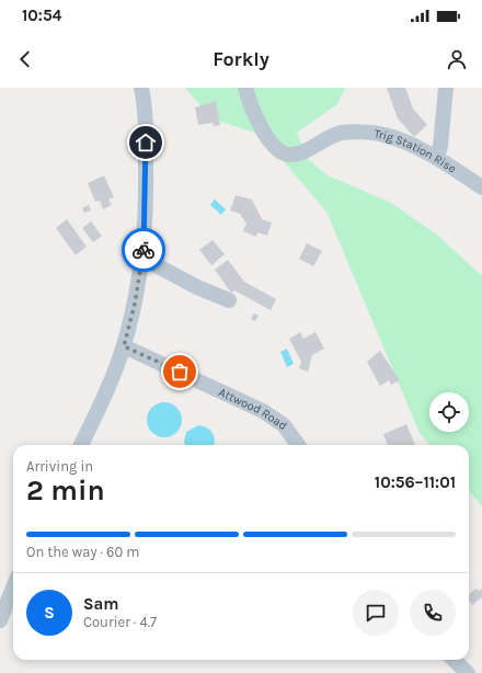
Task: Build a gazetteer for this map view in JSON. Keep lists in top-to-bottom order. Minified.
{"streets":{"street":["Trig Station Rise","Attwood Road"]},"page":{"status":"10:54","header":"Forkly","heading":["2 min","Arriving in","10:56–11:01"],"panel":["Sam","Courier · 4.7"],"bar":"On the way · 60 m","round":"S"}}
